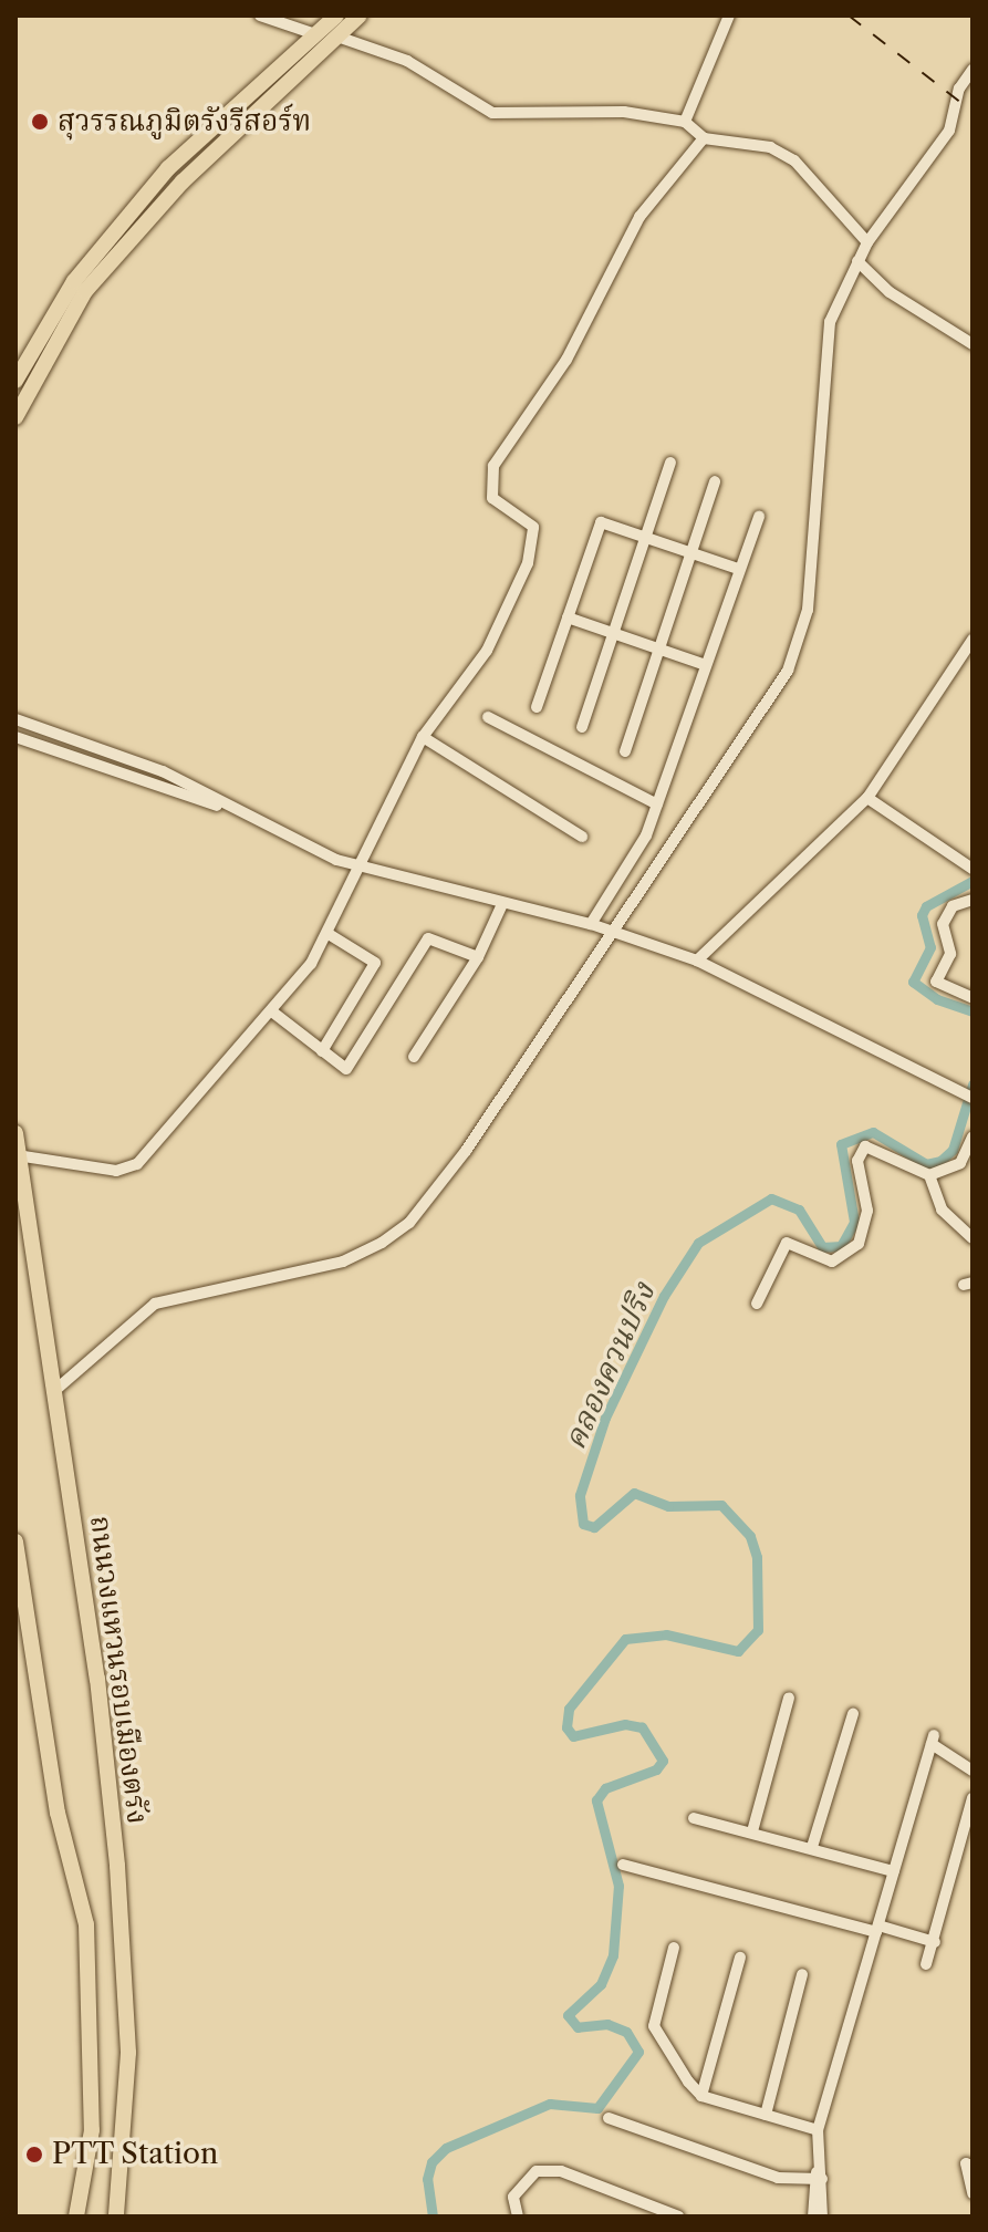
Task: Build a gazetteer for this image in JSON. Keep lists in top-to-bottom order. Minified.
{"streets":{"highway":["ถนนวงแหวนรอบเมืองตรัง"]},"water":["คลองควนปริง"],"places":["สุวรรณภูมิตรังรีสอร์ท","PTT Station"]}
